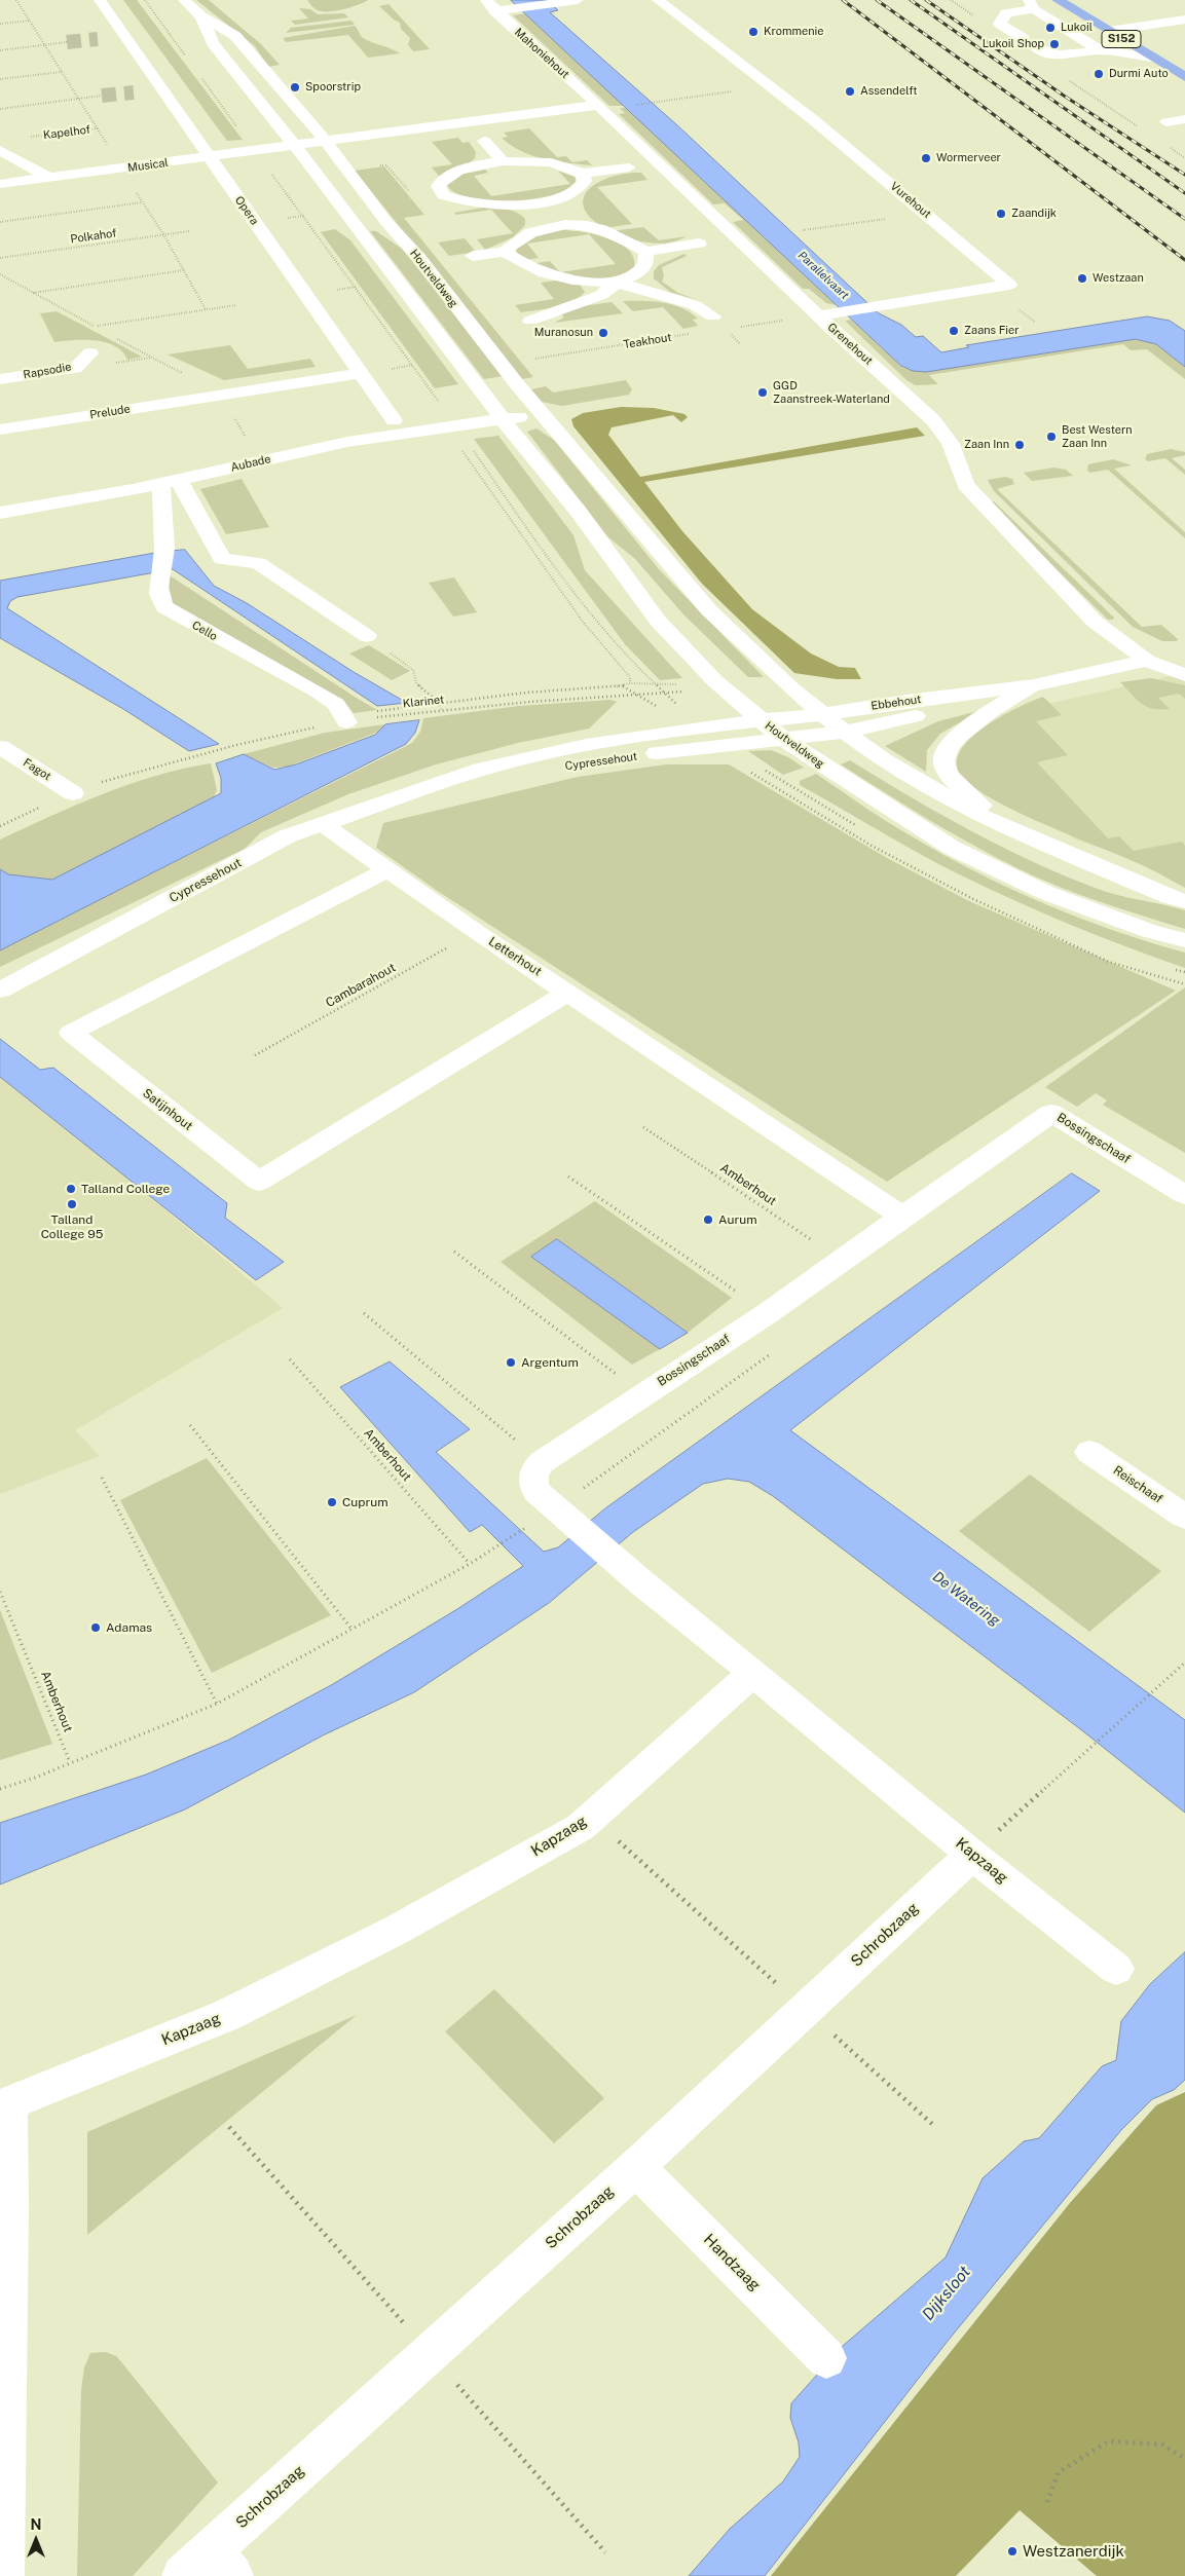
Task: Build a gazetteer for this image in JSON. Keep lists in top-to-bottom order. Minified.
{"streets":{"main road":["S152"],"street":["Mahoniehout","Musical","Vurehout","Opera","Houtveldweg","Grenehout","Rapsodie","Prelude","Aubade","Cello","Ebbehout","Cypressehout","Fagot","Letterhout","Satijnhout","Bossingschaaf","Reischaaf","Kapzaag","Schrobzaag","Handzaag"],"path":["Kapelhof","Polkahof","Teakhout","Klarinet","Cambarahout","Amberhout"]},"crossings":[["Mahoniehout","Grenehout"],["Musical","Opera"],["Musical","Houtveldweg"],["Vurehout","Grenehout"],["Opera","Prelude"],["Houtveldweg","Teakhout"],["Houtveldweg","Aubade"],["Houtveldweg","Ebbehout"],["Houtveldweg","Cypressehout"],["Grenehout","Ebbehout"],["Aubade","Cello"],["Cello","Klarinet"],["Ebbehout","Cypressehout"],["Cypressehout","Letterhout"],["Letterhout","Cambarahout"],["Letterhout","Satijnhout"],["Letterhout","Bossingschaaf"],["Bossingschaaf","Amberhout"],["Bossingschaaf","Kapzaag"],["Kapzaag","Schrobzaag"],["Schrobzaag","Handzaag"]],"water":["Parallelvaart","De Watering","Dijksloot"],"places":["Lukoil","Krommenie","Lukoil Shop","Durmi Auto","Spoorstrip","Assendelft","Wormerveer","Zaandijk","Westzaan","Zaans Fier","Muranosun","GGD Zaanstreek-Waterland","Best Western Zaan Inn","Zaan Inn","Talland College","Talland College 95","Aurum","Argentum","Cuprum","Adamas","Westzanerdijk"],"north":"top"}
